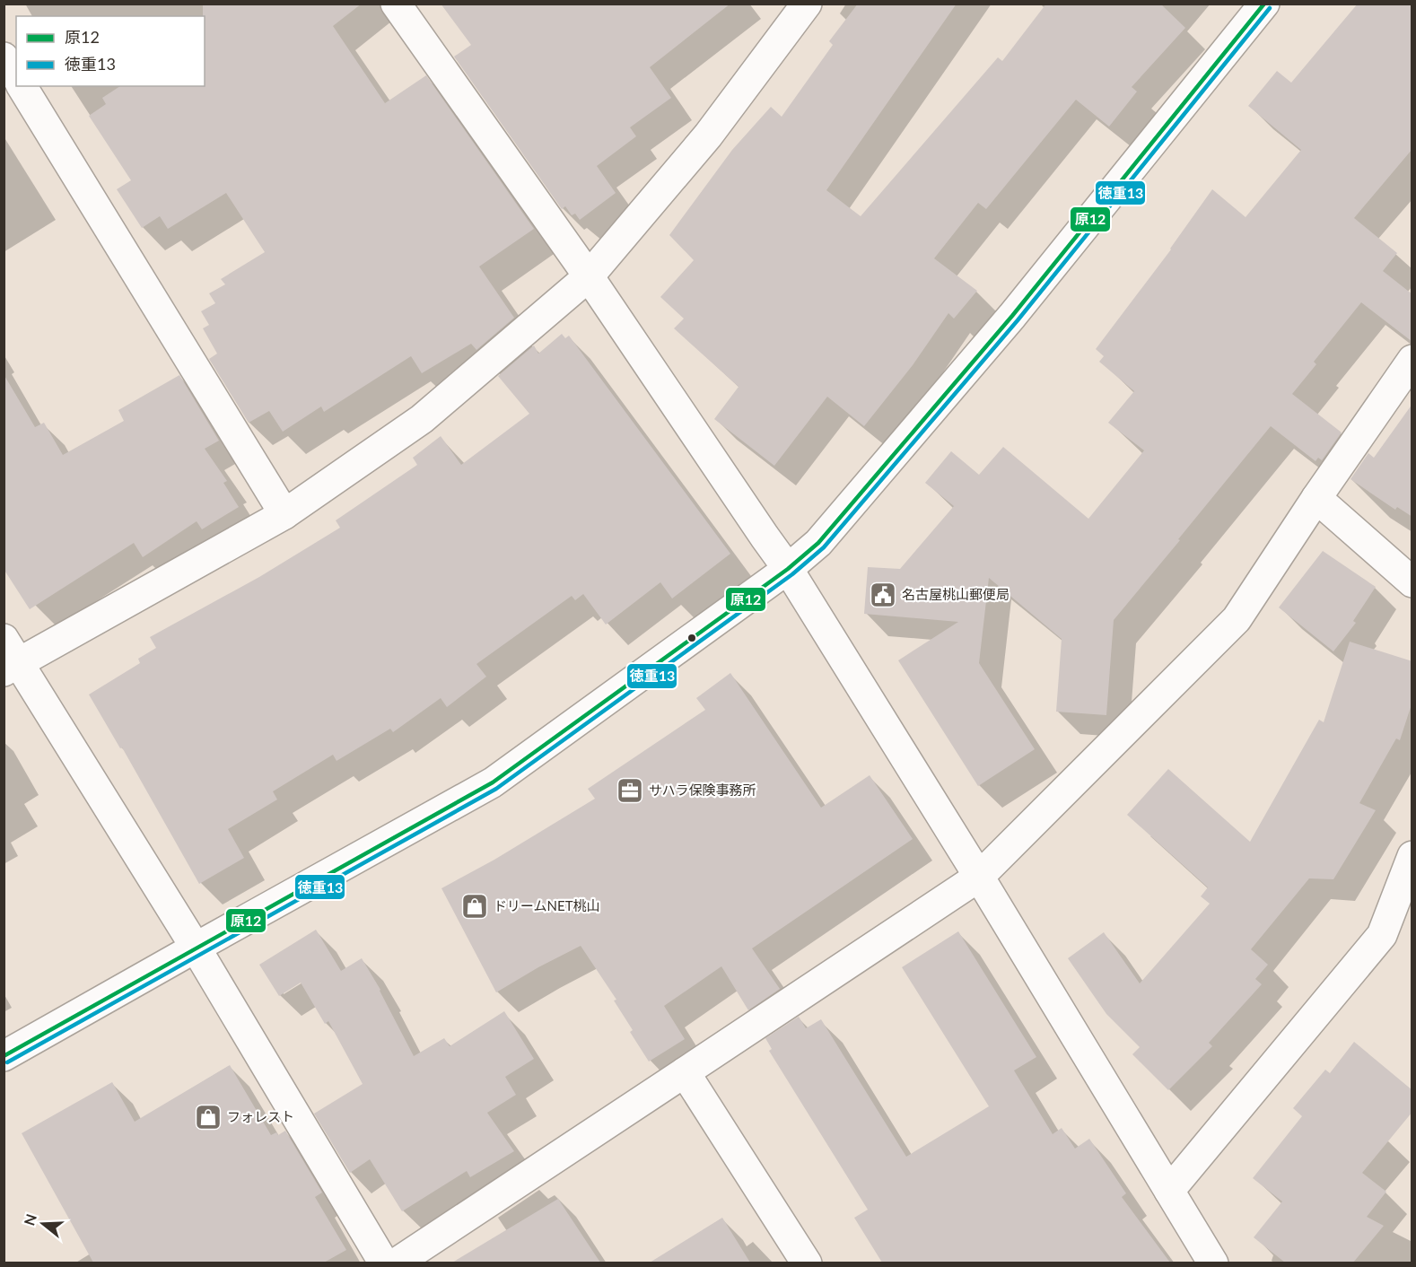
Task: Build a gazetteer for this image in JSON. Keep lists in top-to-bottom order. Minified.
{"places":{"public building":["名古屋桃山郵便局"],"office":["サハラ保険事務所"],"shop":["ドリームNET桃山","フォレスト"]},"lines":["transit line 原12","transit line 徳重13"],"legend":["原12","徳重13"],"north":"left"}
